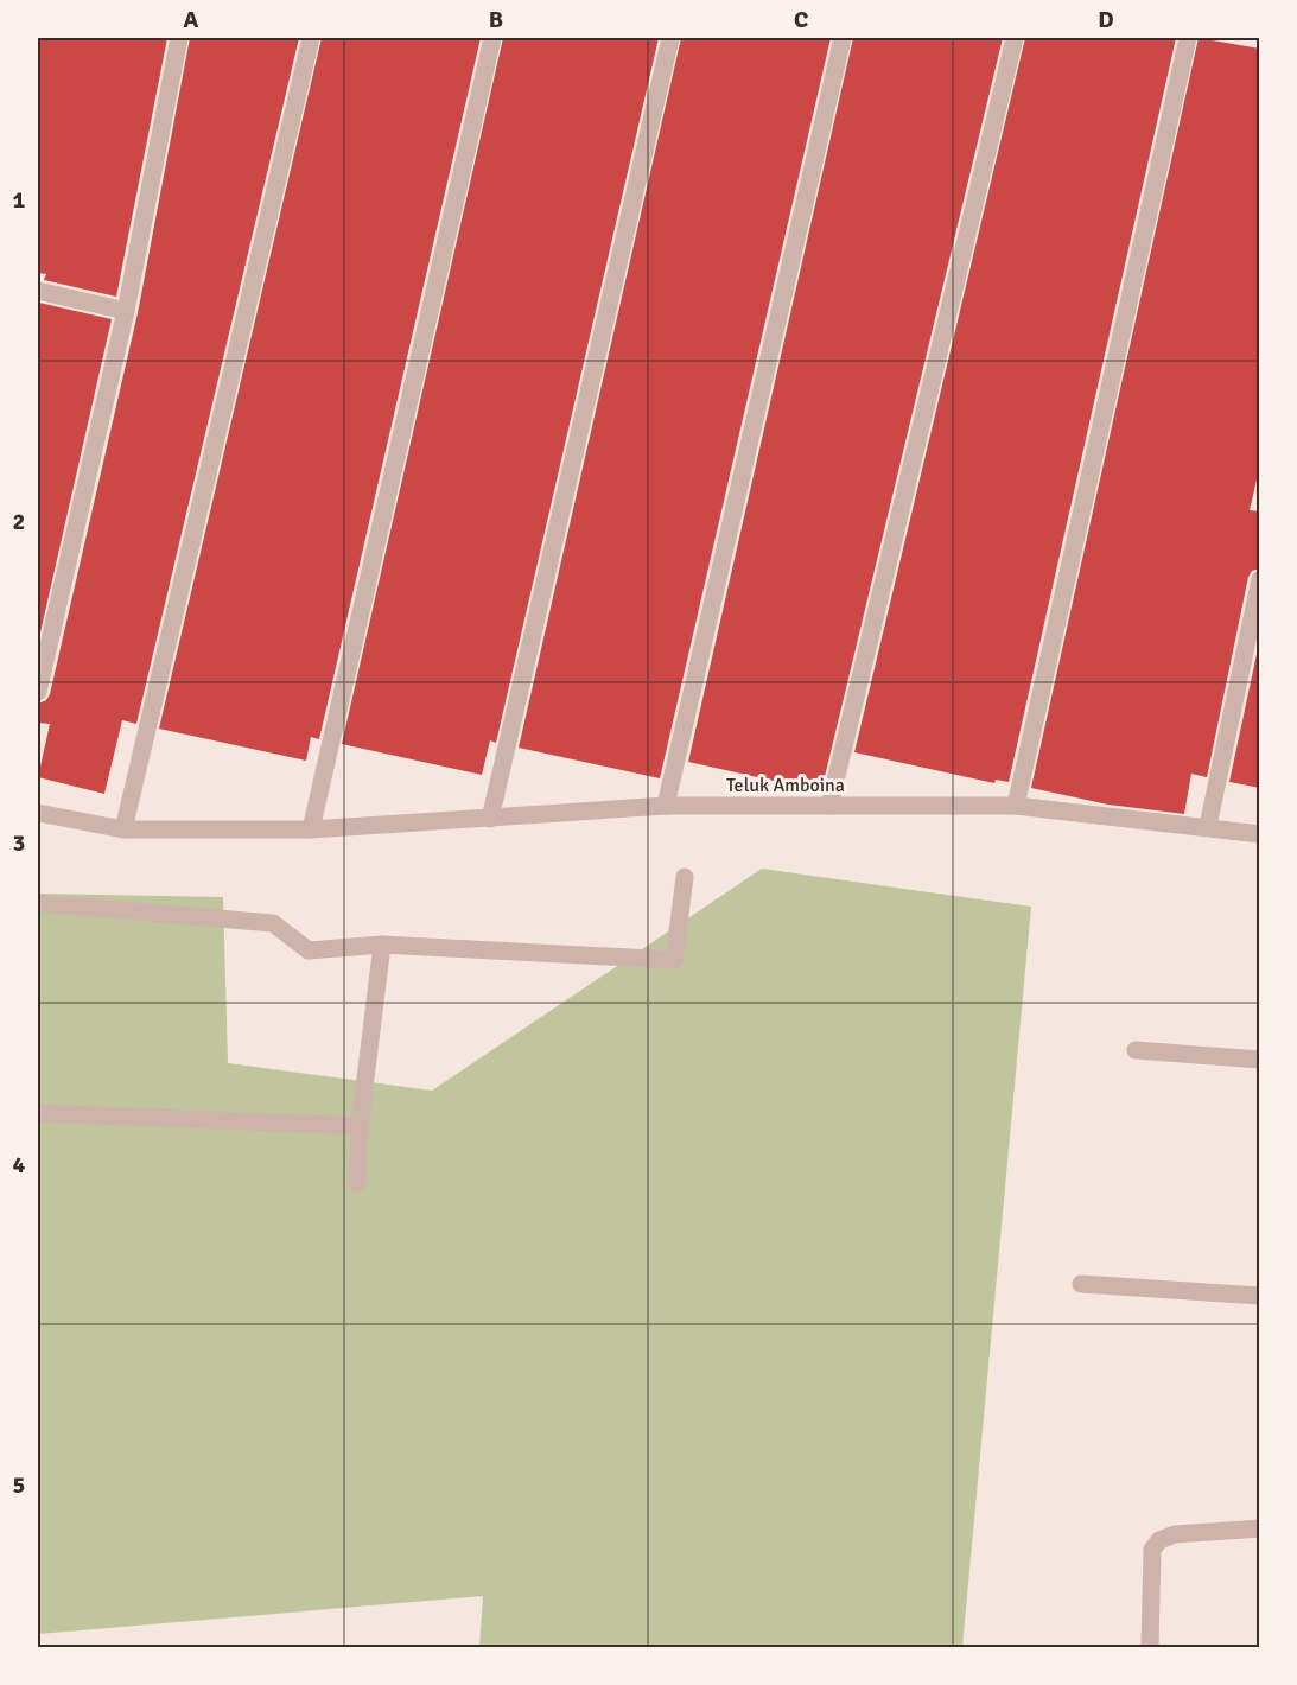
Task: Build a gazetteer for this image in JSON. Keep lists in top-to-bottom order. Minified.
{"streets":{"street":["Teluk Amboina"]},"grid":{"columns":["A","B","C","D"],"rows":["1","2","3","4","5"]}}
